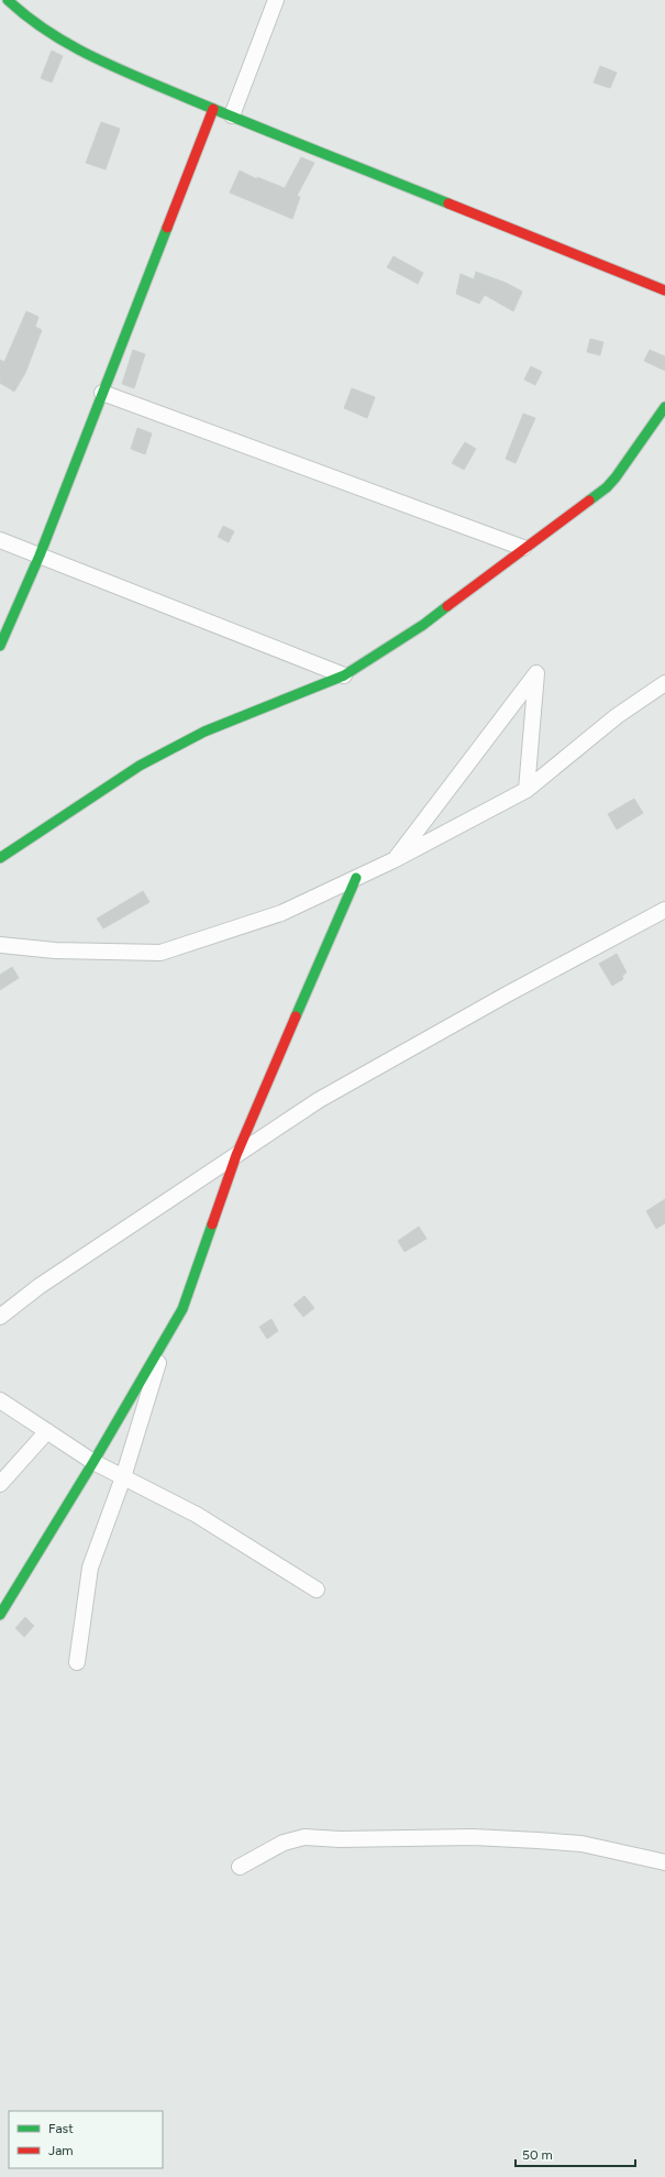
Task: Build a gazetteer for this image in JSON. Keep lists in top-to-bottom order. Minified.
{"legend":["Fast","Jam"],"scale_bar":"50 m"}
